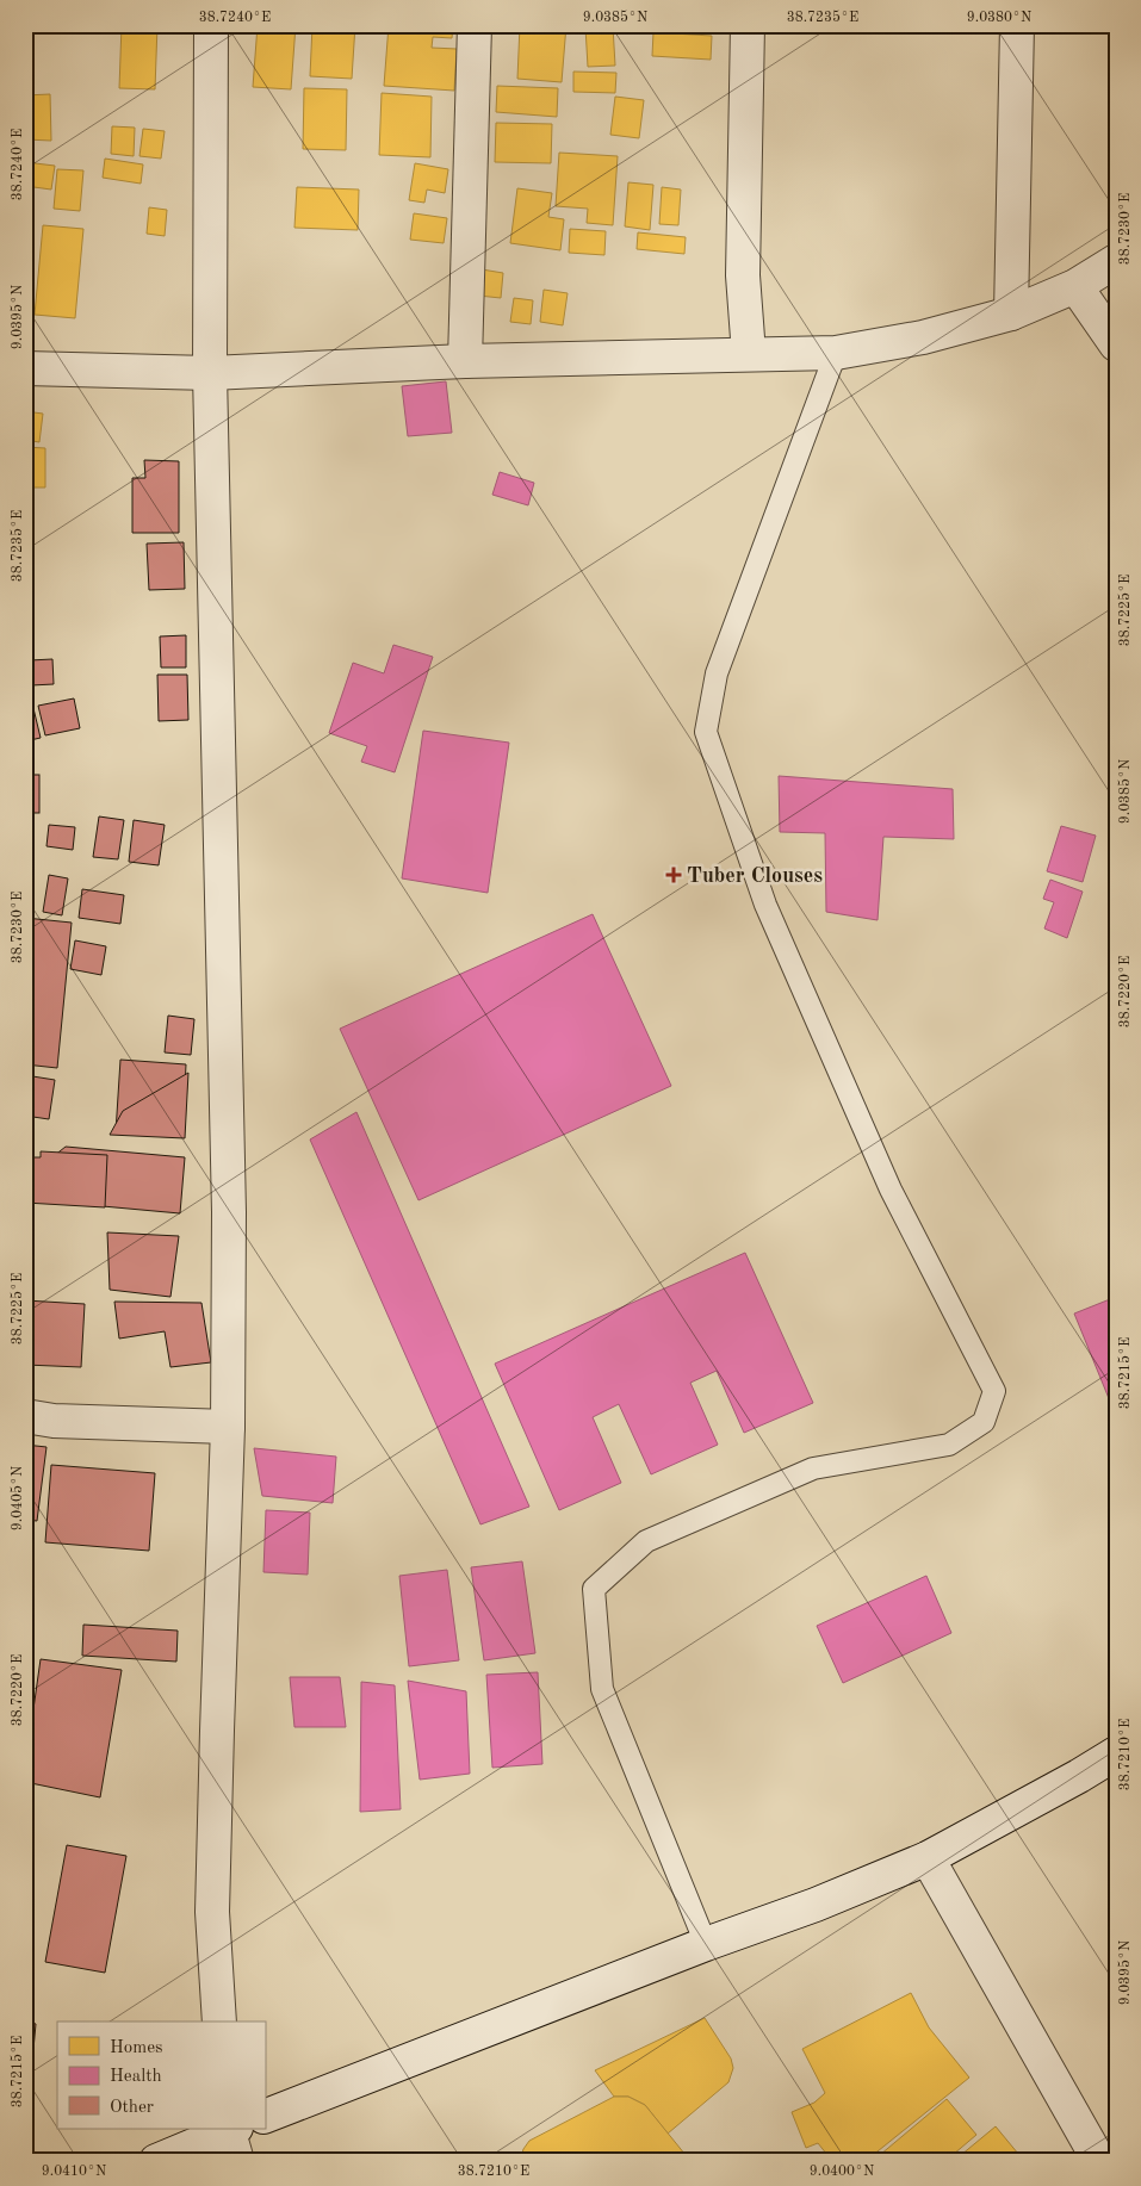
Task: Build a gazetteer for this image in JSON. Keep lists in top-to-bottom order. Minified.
{"places":{"health":["Tuber Clouses"]},"legend":["Homes","Health","Other"],"coordinates":["38.7240°E","9.0385°N","38.7235°E","9.0380°N","38.7230°E","9.0395°N","38.7225°E","38.7220°E","38.7215°E","9.0405°N","38.7210°E","9.0410°N","9.0400°N"]}
